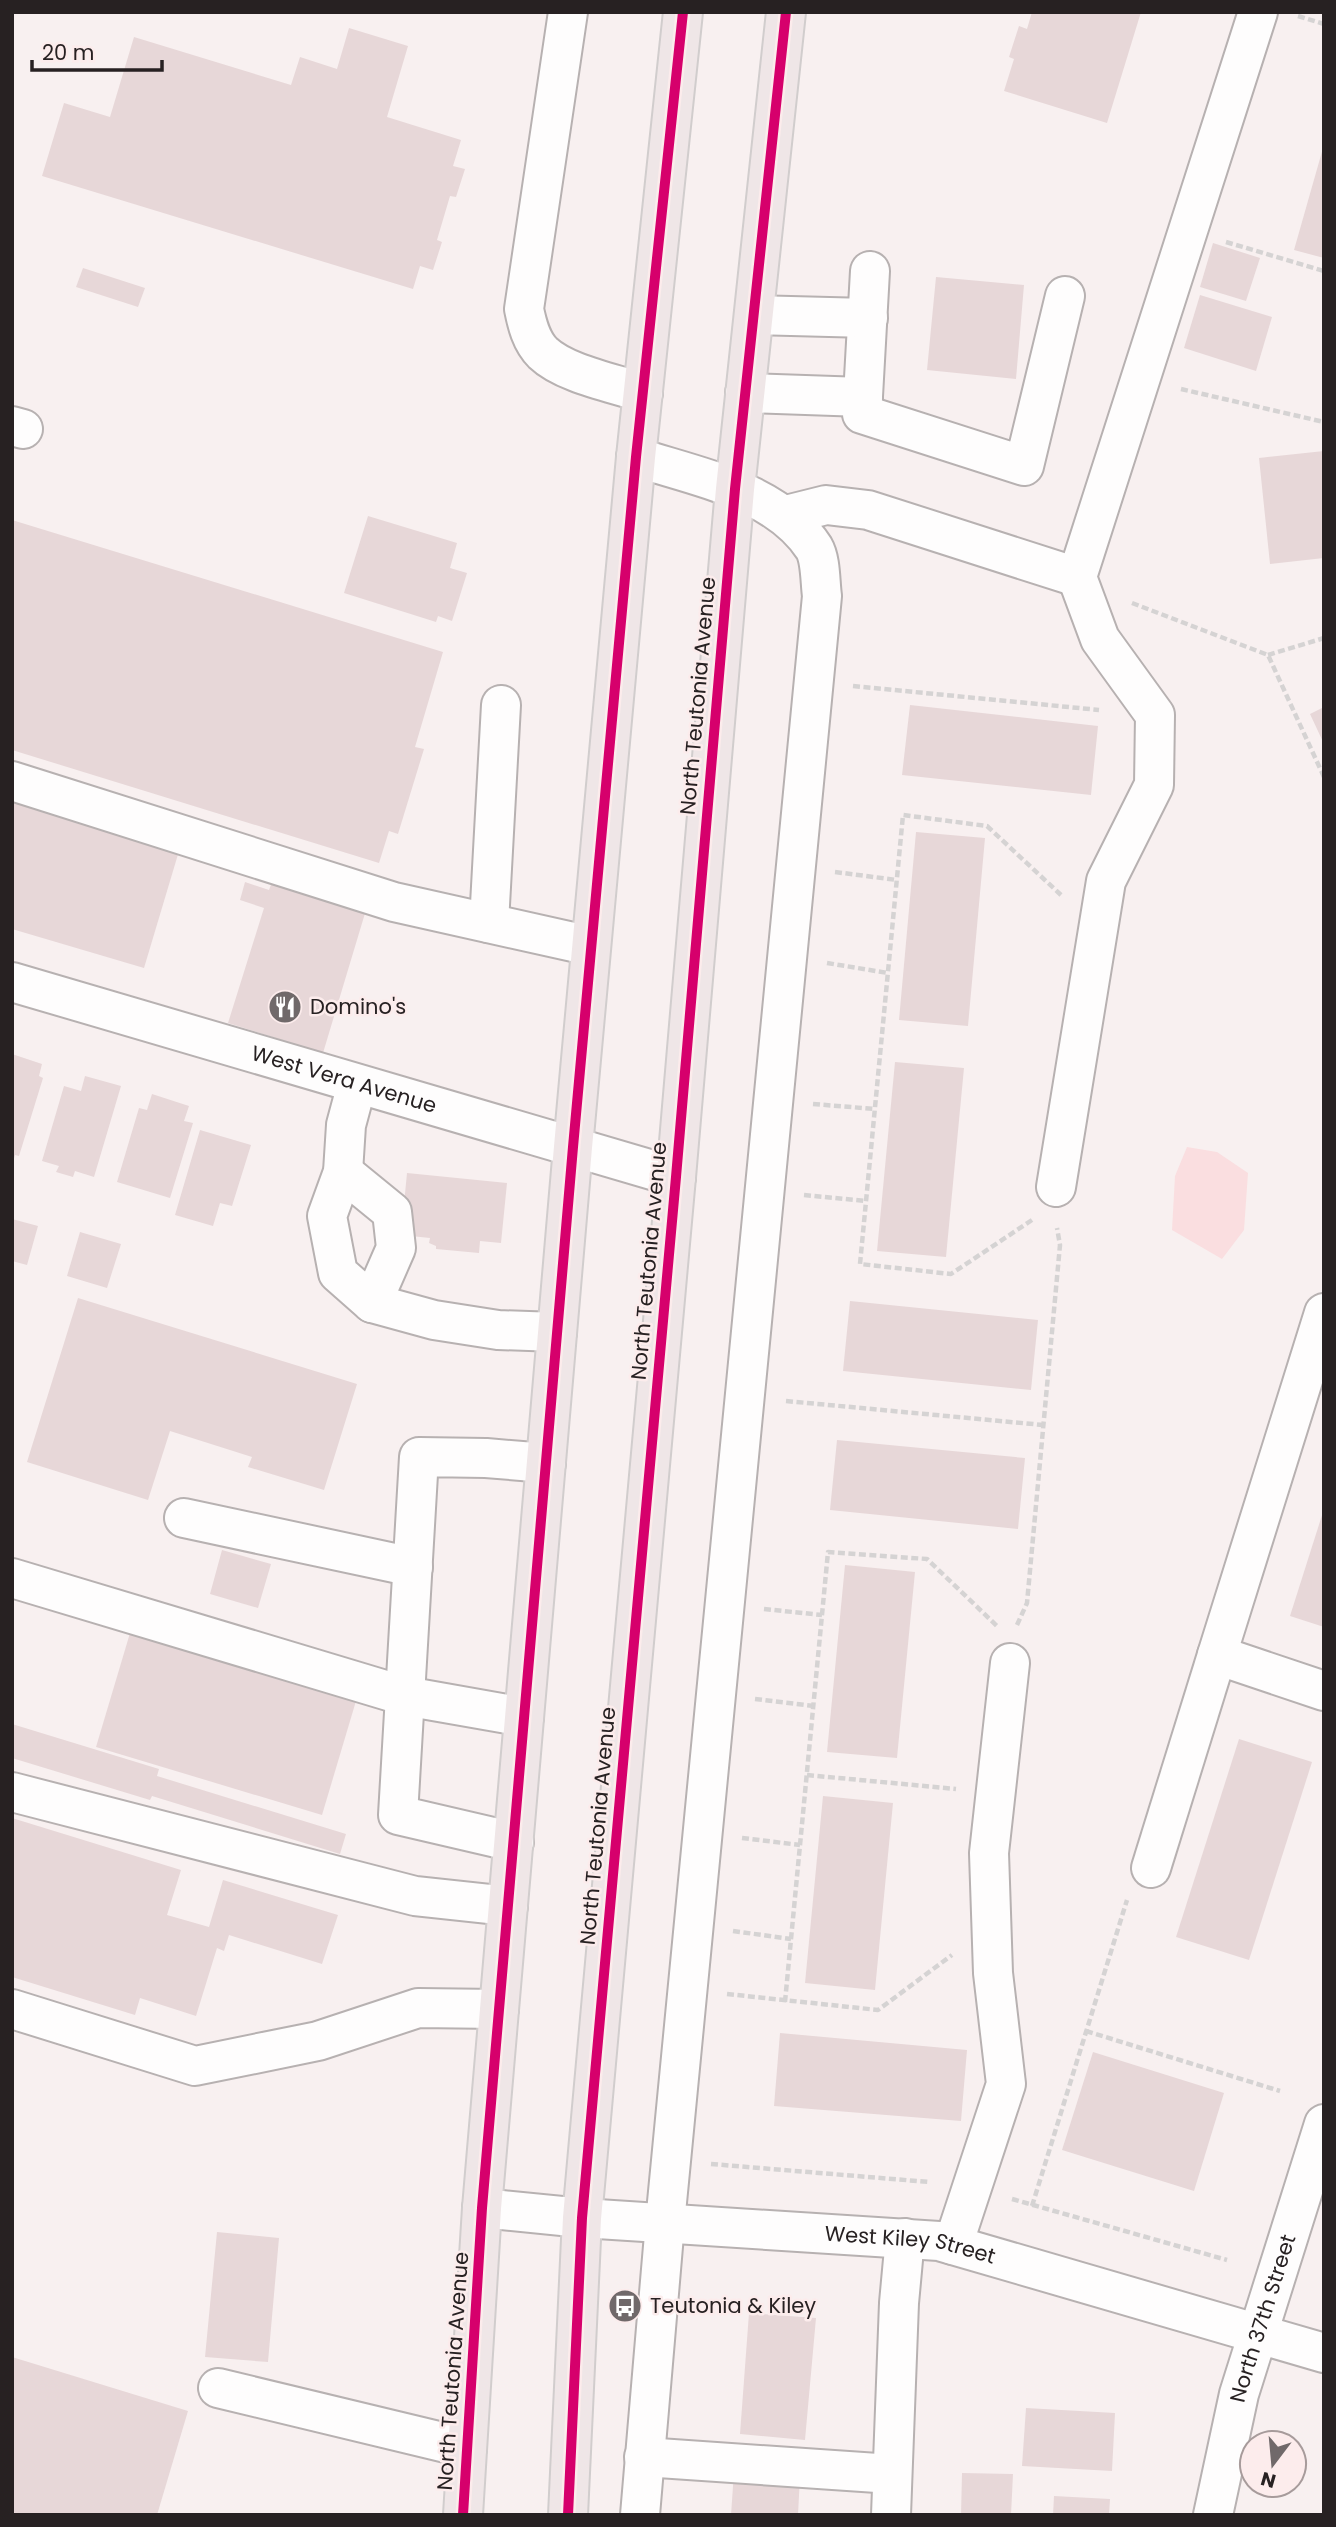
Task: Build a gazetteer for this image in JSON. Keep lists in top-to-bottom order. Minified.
{"streets":{"main road":["North Teutonia Avenue"],"street":["West Vera Avenue","West Kiley Street","North 37th Street"]},"crossings":[["North Teutonia Avenue","West Vera Avenue"],["North Teutonia Avenue","West Kiley Street"],["West Kiley Street","North 37th Street"]],"places":{"restaurant":["Domino's"],"bus stop":["Teutonia & Kiley"]},"scale_bar":"20 m","north":"bottom"}
